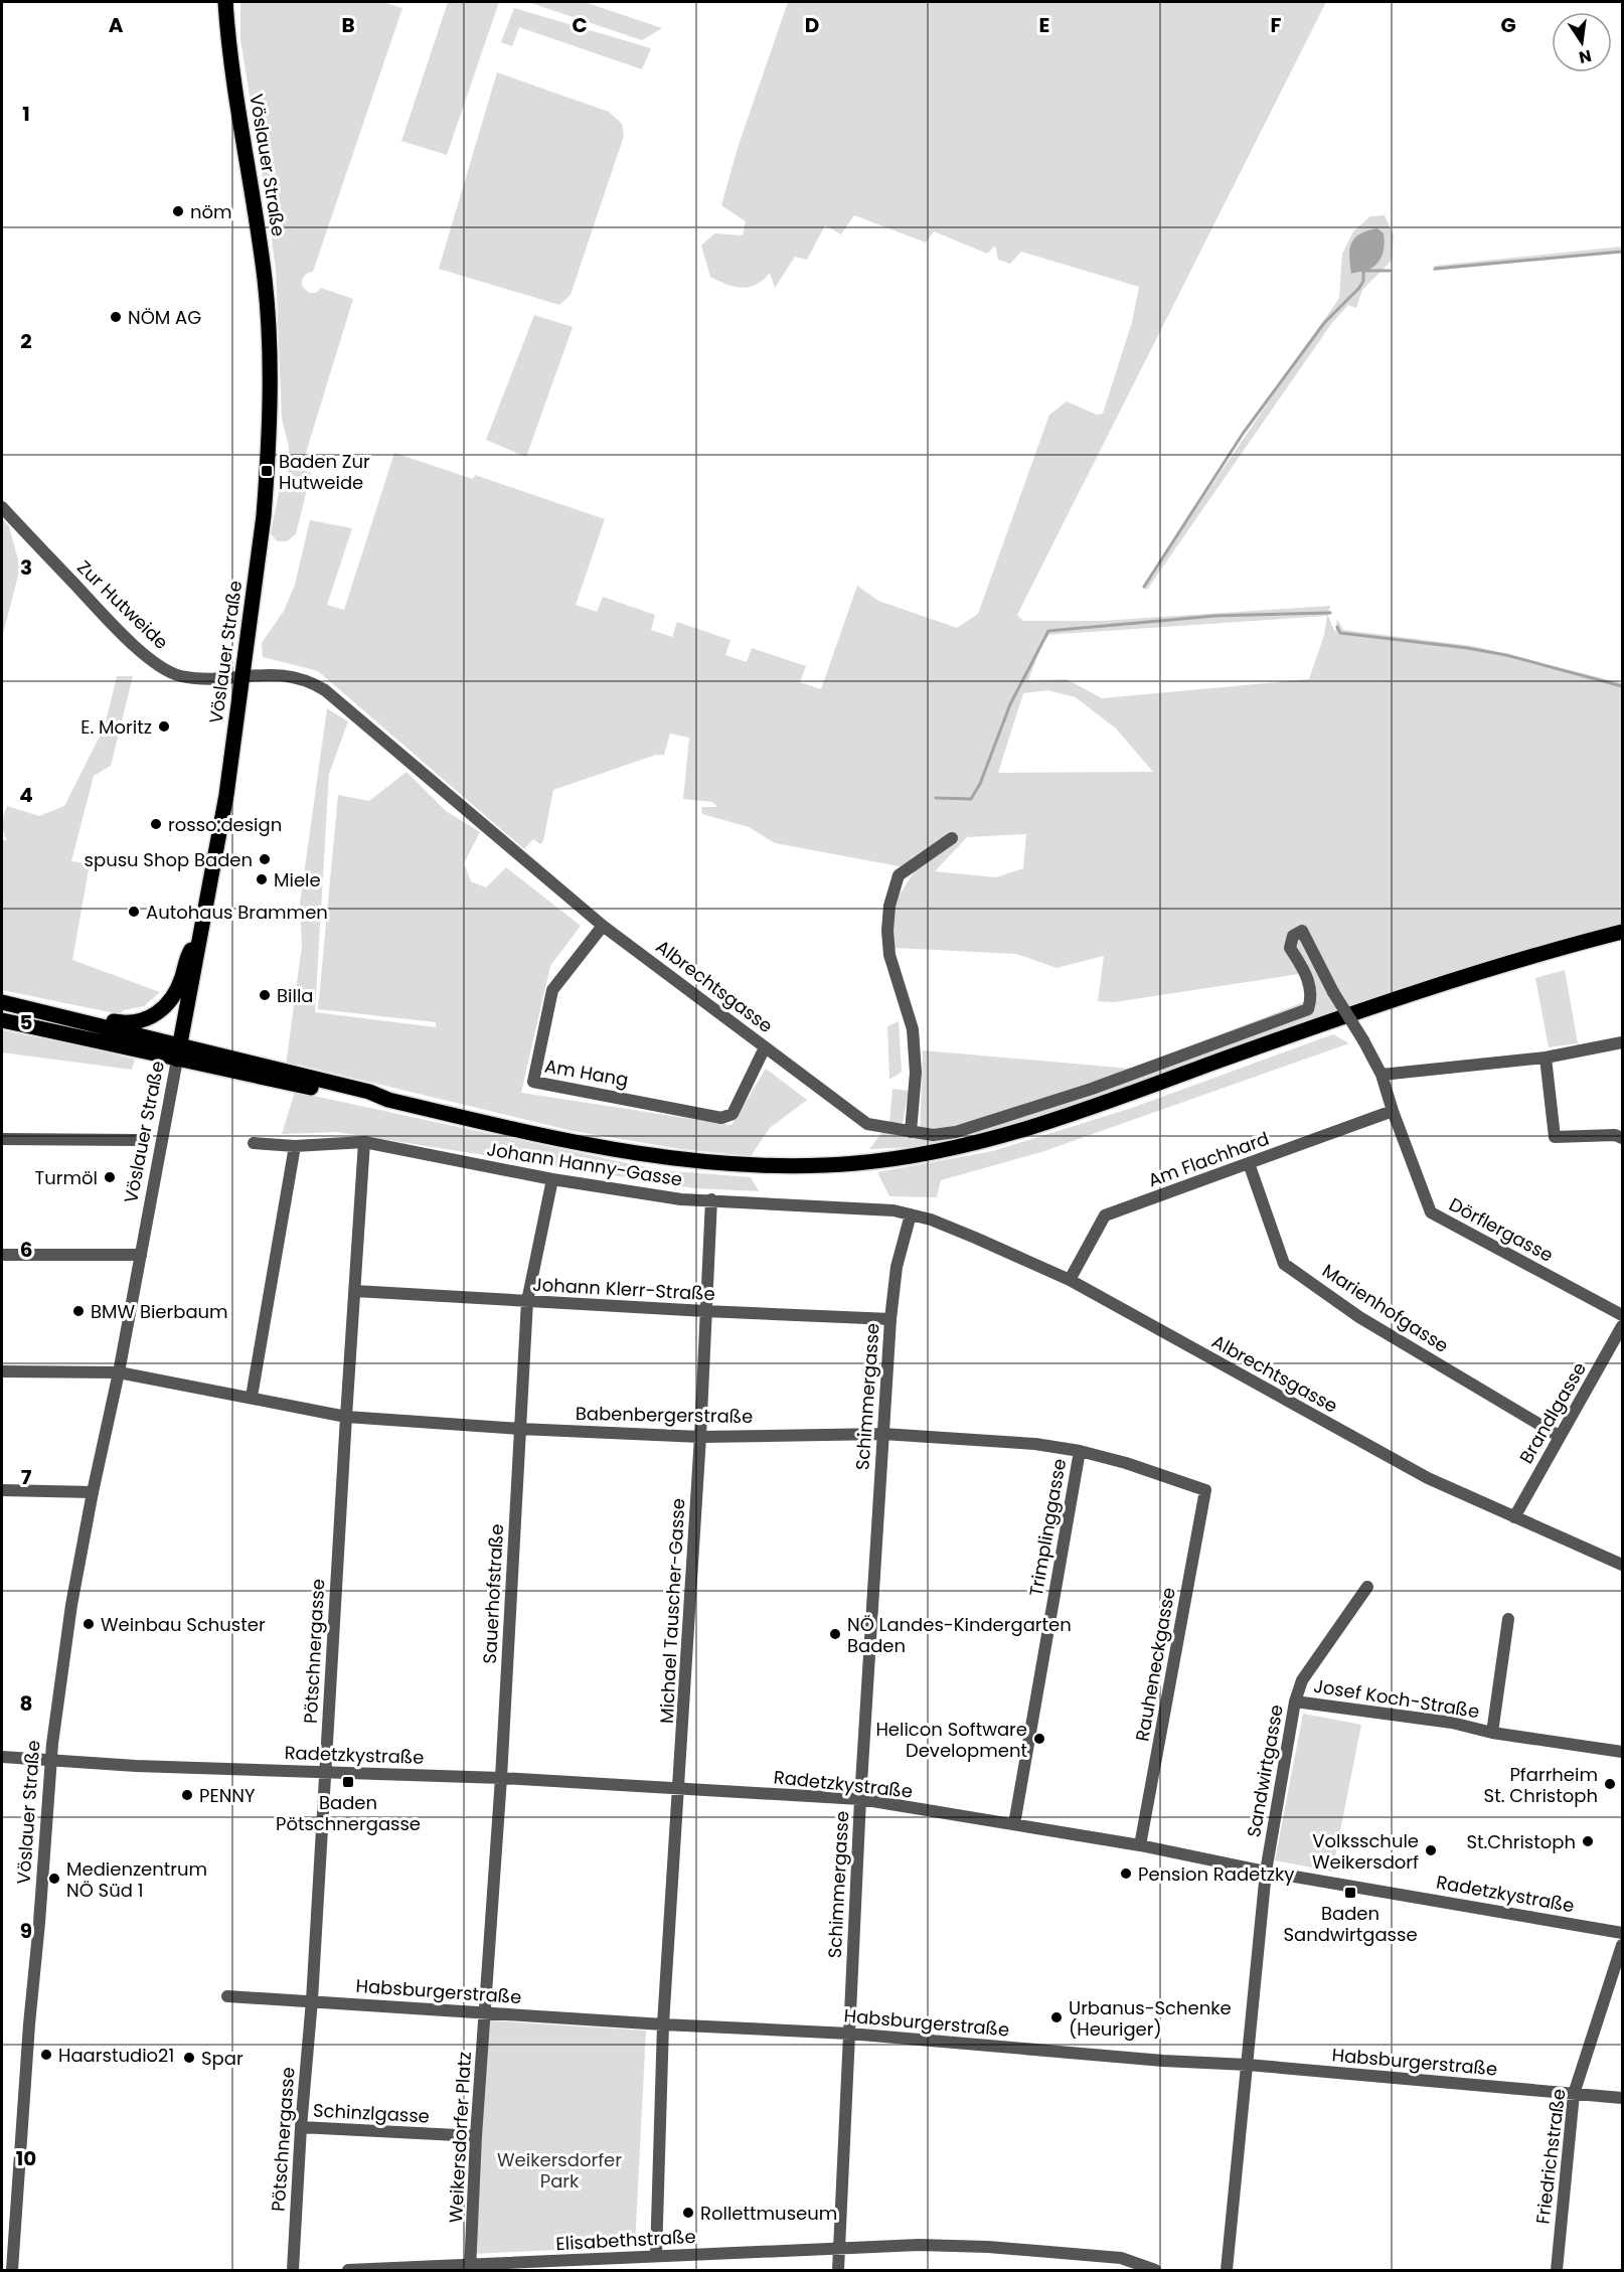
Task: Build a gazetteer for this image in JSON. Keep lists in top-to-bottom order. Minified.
{"streets":{"main road":["Vöslauer Straße"],"street":["Zur Hutweide","Albrechtsgasse","Am Hang","Am Flachhard","Johann Hanny-Gasse","Dörflergasse","Johann Klerr-Straße","Marienhofgasse","Schimmergasse","Brandlgasse","Babenbergerstraße","Trimplinggasse","Sauerhofstraße","Michael Tauscher-Gasse","Pötschnergasse","Rauheneckgasse","Josef Koch-Straße","Radetzkystraße","Sandwirtgasse","Habsburgerstraße","Schinzlgasse","Weikersdorfer Platz","Friedrichstraße","Elisabethstraße"]},"crossings":[["Vöslauer Straße","Zur Hutweide"],["Vöslauer Straße","Albrechtsgasse"],["Vöslauer Straße","Babenbergerstraße"],["Vöslauer Straße","Radetzkystraße"],["Zur Hutweide","Albrechtsgasse"],["Albrechtsgasse","Am Hang"],["Albrechtsgasse","Am Flachhard"],["Albrechtsgasse","Johann Hanny-Gasse"],["Albrechtsgasse","Dörflergasse"],["Albrechtsgasse","Schimmergasse"],["Albrechtsgasse","Brandlgasse"],["Am Flachhard","Dörflergasse"],["Am Flachhard","Marienhofgasse"],["Johann Hanny-Gasse","Schimmergasse"],["Johann Hanny-Gasse","Sauerhofstraße"],["Johann Hanny-Gasse","Michael Tauscher-Gasse"],["Johann Hanny-Gasse","Pötschnergasse"],["Johann Klerr-Straße","Schimmergasse"],["Johann Klerr-Straße","Sauerhofstraße"],["Johann Klerr-Straße","Michael Tauscher-Gasse"],["Johann Klerr-Straße","Pötschnergasse"],["Marienhofgasse","Brandlgasse"],["Schimmergasse","Babenbergerstraße"],["Schimmergasse","Radetzkystraße"],["Schimmergasse","Habsburgerstraße"],["Schimmergasse","Elisabethstraße"],["Babenbergerstraße","Trimplinggasse"],["Babenbergerstraße","Sauerhofstraße"],["Babenbergerstraße","Michael Tauscher-Gasse"],["Babenbergerstraße","Pötschnergasse"],["Babenbergerstraße","Rauheneckgasse"],["Trimplinggasse","Radetzkystraße"],["Sauerhofstraße","Radetzkystraße"],["Sauerhofstraße","Habsburgerstraße"],["Sauerhofstraße","Weikersdorfer Platz"],["Michael Tauscher-Gasse","Radetzkystraße"],["Michael Tauscher-Gasse","Habsburgerstraße"],["Pötschnergasse","Radetzkystraße"],["Pötschnergasse","Habsburgerstraße"],["Pötschnergasse","Schinzlgasse"],["Rauheneckgasse","Radetzkystraße"],["Josef Koch-Straße","Sandwirtgasse"],["Radetzkystraße","Sandwirtgasse"],["Sandwirtgasse","Habsburgerstraße"],["Habsburgerstraße","Weikersdorfer Platz"],["Habsburgerstraße","Friedrichstraße"],["Schinzlgasse","Weikersdorfer Platz"],["Weikersdorfer Platz","Elisabethstraße"]],"parks":["Weikersdorfer Park"],"places":{"other":["nöm","NÖM AG","E. Moritz","rosso:design","spusu Shop Baden","Miele","Autohaus Brammen","Billa","Turmöl","BMW Bierbaum","Weinbau Schuster","NÖ Landes-Kindergarten Baden","Helicon Software Development","Pfarrheim St. Christoph","PENNY","St.Christoph","Volksschule Weikersdorf","Pension Radetzky","Medienzentrum NÖ Süd 1","Urbanus-Schenke (Heuriger)","Haarstudio21","Spar","Rollettmuseum"],"transit":["Baden Zur Hutweide","Baden Pötschnergasse","Baden Sandwirtgasse"]},"north":"bottom","grid":{"columns":["A","B","C","D","E","F","G"],"rows":["1","2","3","4","5","6","7","8","9","10"]}}
